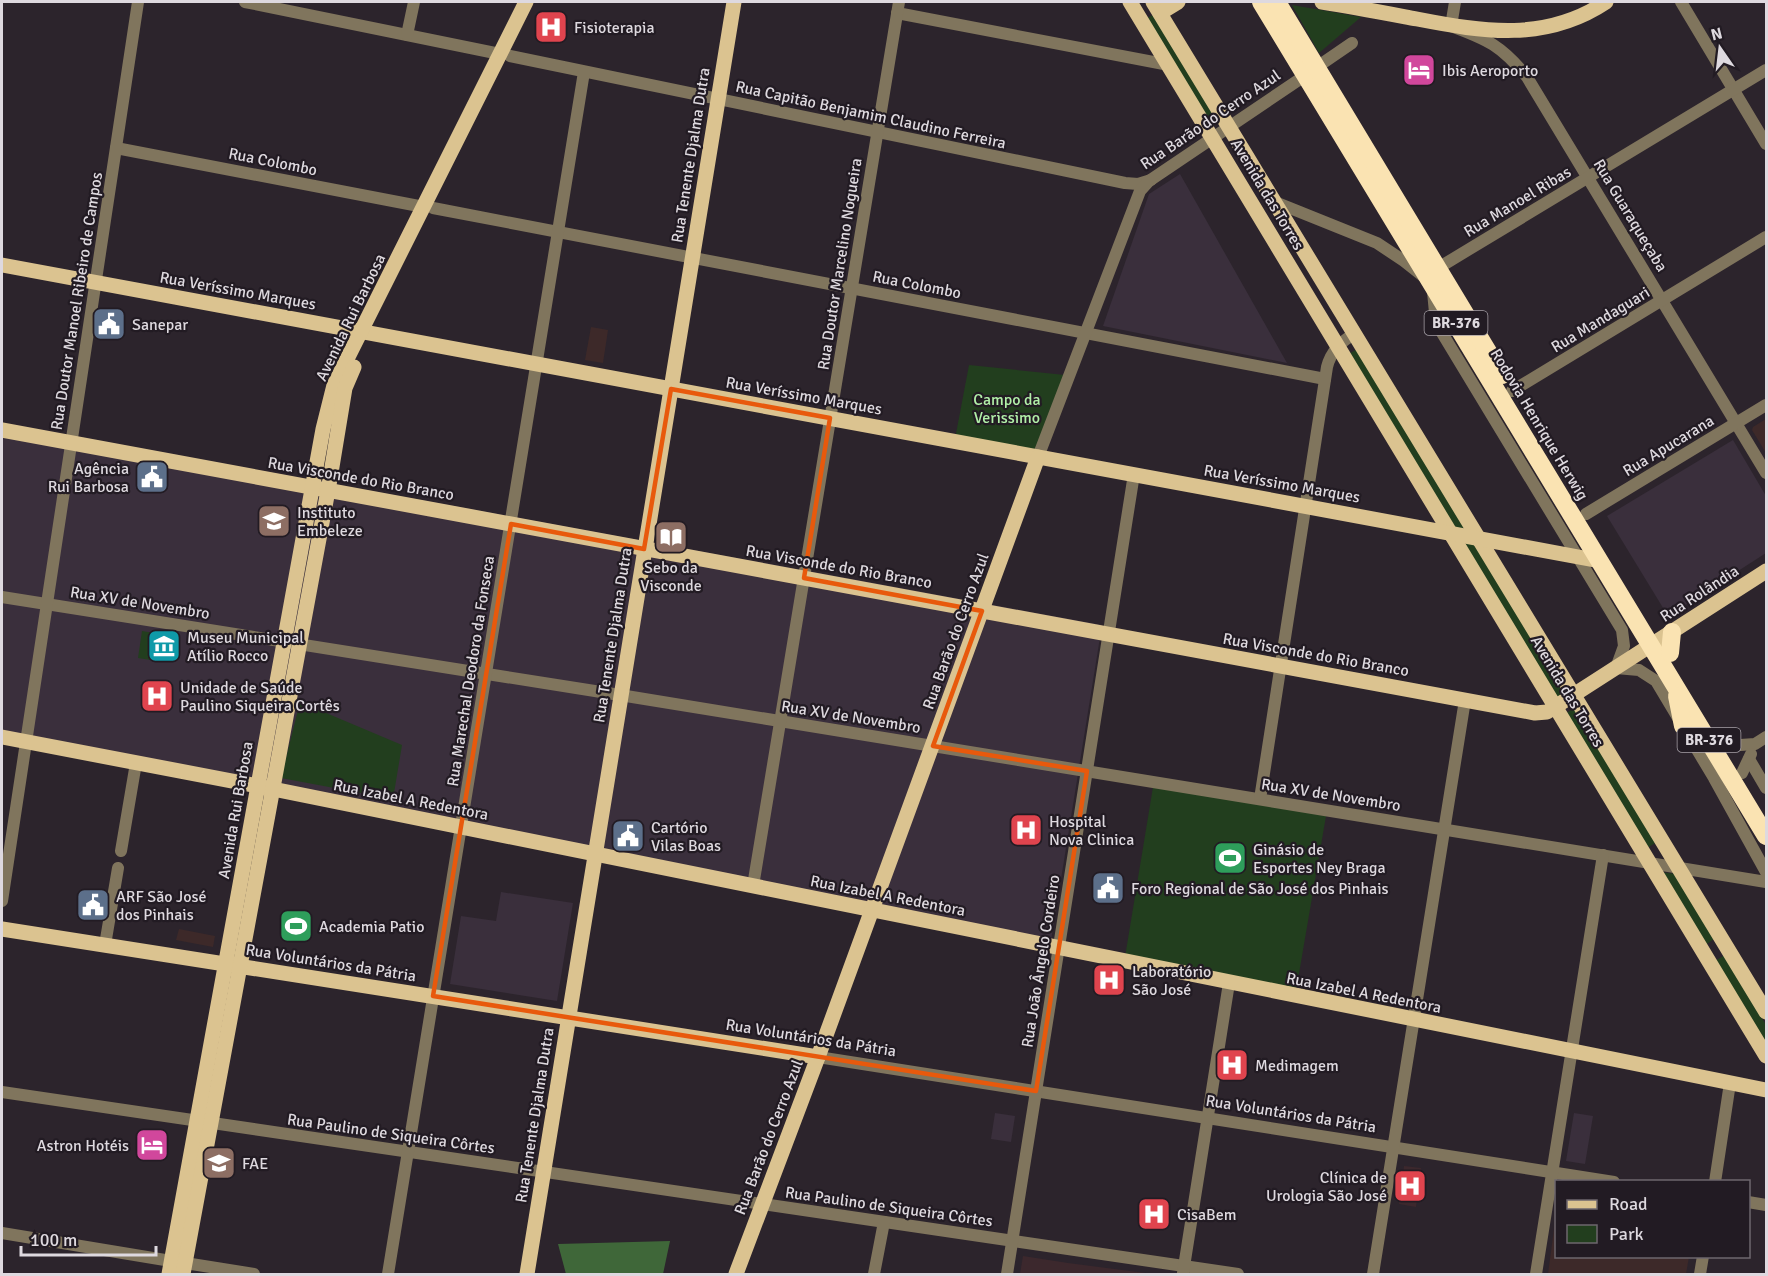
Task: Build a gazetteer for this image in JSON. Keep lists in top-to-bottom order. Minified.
{"streets":{"highway":["BR-376","Rodovia Henrique Herwig"],"main road":["Rua Barão do Cerro Azul","Rua Tenente Djalma Dutra","Avenida das Torres","Rua Veríssimo Marques","Avenida Rui Barbosa","Rua Visconde do Rio Branco","Rua Rolândia","Rua Izabel A Redentora","Rua Voluntários da Pátria"],"street":["Rua Capitão Benjamim Claudino Ferreira","Rua Colombo","Rua Manoel Ribas","Rua Guaraqueçaba","Rua Doutor Marcelino Nogueira","Rua Doutor Manoel Ribeiro de Campos","Rua Mandaguari","Rua Apucarana","Rua XV de Novembro","Rua Marechal Deodoro da Fonseca","Rua João Ângelo Cordeiro","Rua Paulino de Siqueira Côrtes"]},"crossings":[["Rua Capitão Benjamim Claudino Ferreira","Rua Barão do Cerro Azul"],["Rua Capitão Benjamim Claudino Ferreira","Rua Tenente Djalma Dutra"],["Rua Capitão Benjamim Claudino Ferreira","Rua Doutor Marcelino Nogueira"],["Rua Capitão Benjamim Claudino Ferreira","Avenida Rui Barbosa"],["Rua Capitão Benjamim Claudino Ferreira","Rua Marechal Deodoro da Fonseca"],["Rua Barão do Cerro Azul","Rua Colombo"],["Rua Barão do Cerro Azul","Avenida das Torres"],["Rua Barão do Cerro Azul","Rua Veríssimo Marques"],["Rua Barão do Cerro Azul","Rodovia Henrique Herwig"],["Rua Barão do Cerro Azul","Rua Visconde do Rio Branco"],["Rua Barão do Cerro Azul","Rua XV de Novembro"],["Rua Barão do Cerro Azul","Rua Izabel A Redentora"],["Rua Barão do Cerro Azul","Rua Voluntários da Pátria"],["Rua Barão do Cerro Azul","Rua Paulino de Siqueira Côrtes"],["Rua Tenente Djalma Dutra","Rua Colombo"],["Rua Tenente Djalma Dutra","Rua Veríssimo Marques"],["Rua Tenente Djalma Dutra","Rua Visconde do Rio Branco"],["Rua Tenente Djalma Dutra","Rua XV de Novembro"],["Rua Tenente Djalma Dutra","Rua Izabel A Redentora"],["Rua Tenente Djalma Dutra","Rua Voluntários da Pátria"],["Rua Tenente Djalma Dutra","Rua Paulino de Siqueira Côrtes"],["Rua Colombo","Rua Doutor Marcelino Nogueira"],["Rua Colombo","Rua Doutor Manoel Ribeiro de Campos"],["Rua Colombo","Avenida Rui Barbosa"],["Rua Colombo","Rua Marechal Deodoro da Fonseca"],["Avenida das Torres","Rua Veríssimo Marques"],["Avenida das Torres","Rua Visconde do Rio Branco"],["Avenida das Torres","Rua XV de Novembro"],["Rua Manoel Ribas","Rua Guaraqueçaba"],["Rua Manoel Ribas","Rodovia Henrique Herwig"],["Rua Guaraqueçaba","Rua Mandaguari"],["Rua Guaraqueçaba","Rua Apucarana"],["Rua Doutor Marcelino Nogueira","Rua Veríssimo Marques"],["Rua Doutor Marcelino Nogueira","Rua Visconde do Rio Branco"],["Rua Doutor Marcelino Nogueira","Rua XV de Novembro"],["Rua Doutor Marcelino Nogueira","Rua Izabel A Redentora"],["Rua Veríssimo Marques","Rua Doutor Manoel Ribeiro de Campos"],["Rua Veríssimo Marques","Avenida Rui Barbosa"],["Rua Veríssimo Marques","Rodovia Henrique Herwig"],["Rua Veríssimo Marques","Rua Marechal Deodoro da Fonseca"],["Rua Veríssimo Marques","Rua João Ângelo Cordeiro"],["Rua Doutor Manoel Ribeiro de Campos","Rua Visconde do Rio Branco"],["Rua Doutor Manoel Ribeiro de Campos","Rua XV de Novembro"],["Rua Doutor Manoel Ribeiro de Campos","Rua Izabel A Redentora"],["Avenida Rui Barbosa","Rua Visconde do Rio Branco"],["Avenida Rui Barbosa","Rua XV de Novembro"],["Avenida Rui Barbosa","Rua Izabel A Redentora"],["Avenida Rui Barbosa","Rua Voluntários da Pátria"],["Avenida Rui Barbosa","Rua Paulino de Siqueira Côrtes"],["Rua Mandaguari","Rodovia Henrique Herwig"],["Rodovia Henrique Herwig","Rua Apucarana"],["Rodovia Henrique Herwig","Rua Visconde do Rio Branco"],["Rodovia Henrique Herwig","Rua Rolândia"],["Rua Visconde do Rio Branco","Rua Rolândia"],["Rua Visconde do Rio Branco","Rua Marechal Deodoro da Fonseca"],["Rua Visconde do Rio Branco","Rua João Ângelo Cordeiro"],["Rua XV de Novembro","Rua Marechal Deodoro da Fonseca"],["Rua XV de Novembro","Rua João Ângelo Cordeiro"],["Rua Marechal Deodoro da Fonseca","Rua Izabel A Redentora"],["Rua Marechal Deodoro da Fonseca","Rua Voluntários da Pátria"],["Rua Marechal Deodoro da Fonseca","Rua Paulino de Siqueira Côrtes"],["Rua Izabel A Redentora","Rua João Ângelo Cordeiro"],["Rua João Ângelo Cordeiro","Rua Voluntários da Pátria"],["Rua João Ângelo Cordeiro","Rua Paulino de Siqueira Côrtes"]],"parks":["Campo da Verissimo"],"places":{"hospital":["Fisioterapia","Unidade de Saúde Paulino Siqueira Cortês","Hospital Nova Clinica","Laboratório São José","Medimagem","Clínica de Urologia São José","CisaBem"],"hotel":["Ibis Aeroporto","Astron Hotéis"],"public building":["Sanepar","Agência Rui Barbosa","Cartório Vilas Boas","Foro Regional de São José dos Pinhais","ARF São José dos Pinhais"],"school or university":["Instituto Embeleze","FAE"],"library":["Sebo da Visconde"],"museum":["Museu Municipal Atílio Rocco"],"sports":["Ginásio de Esportes Ney Braga","Academia Patio"]},"legend":["Road","Park"],"scale_bar":"100 m","north":"top"}
